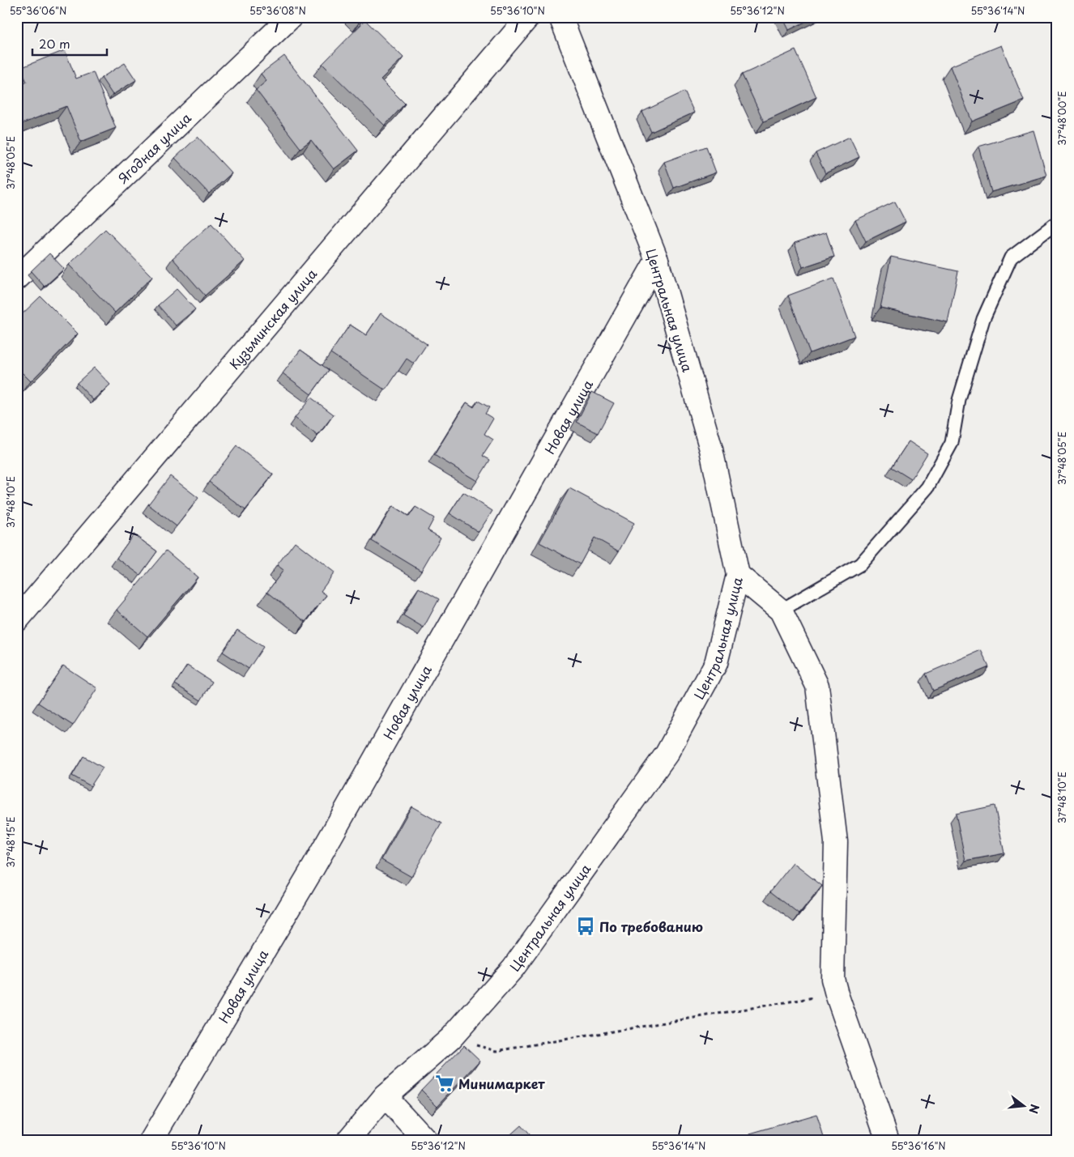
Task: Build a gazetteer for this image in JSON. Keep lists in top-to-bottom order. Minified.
{"streets":{"street":["Ягодная улица","Центральная улица","Кузьминская улица","Новая улица"]},"crossings":[["Центральная улица","Новая улица"]],"places":{"bus stop":["По требованию"],"supermarket":["Минимаркет"]},"scale_bar":"20 m","north":"right","coordinates":["55°36'06\"N","55°36'08\"N","55°36'10\"N","55°36'12\"N","55°36'14\"N","37°48'00\"E","37°48'05\"E","37°48'10\"E","37°48'15\"E","55°36'16\"N"]}
